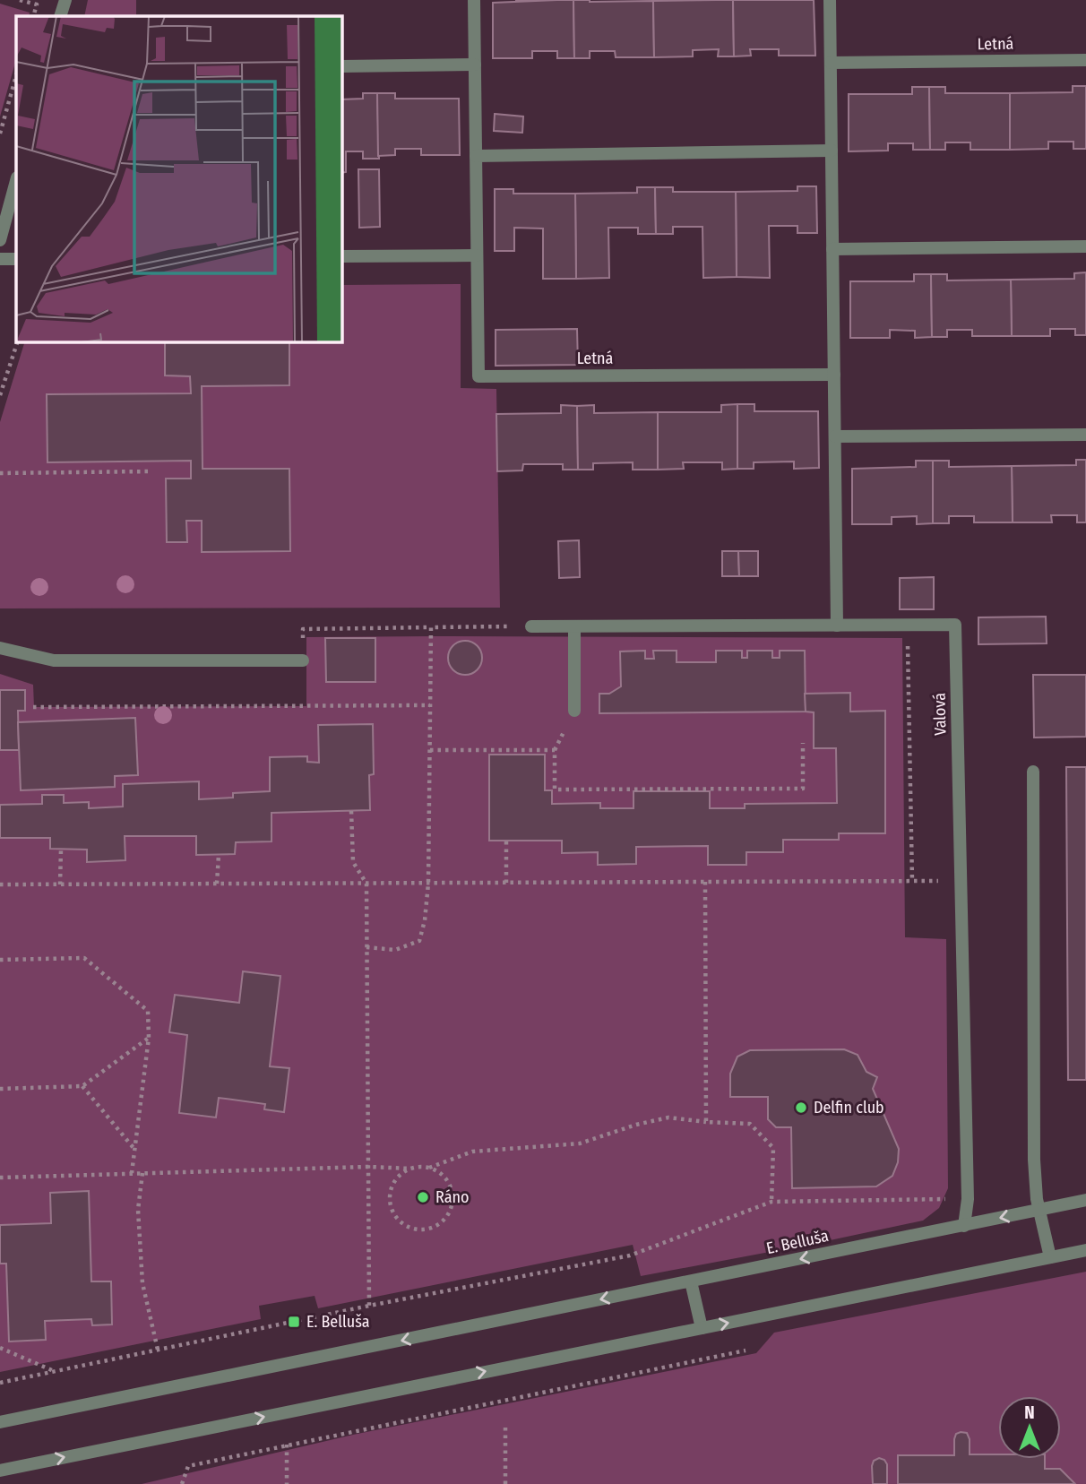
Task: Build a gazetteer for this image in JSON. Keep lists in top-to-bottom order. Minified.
{"streets":{"street":["Letná","Valová","E. Belluša"]},"crossings":[["Valová","E. Belluša"]],"places":{"other":["Delfin club","Ráno"],"transit":["E. Belluša"]},"north":"top"}
